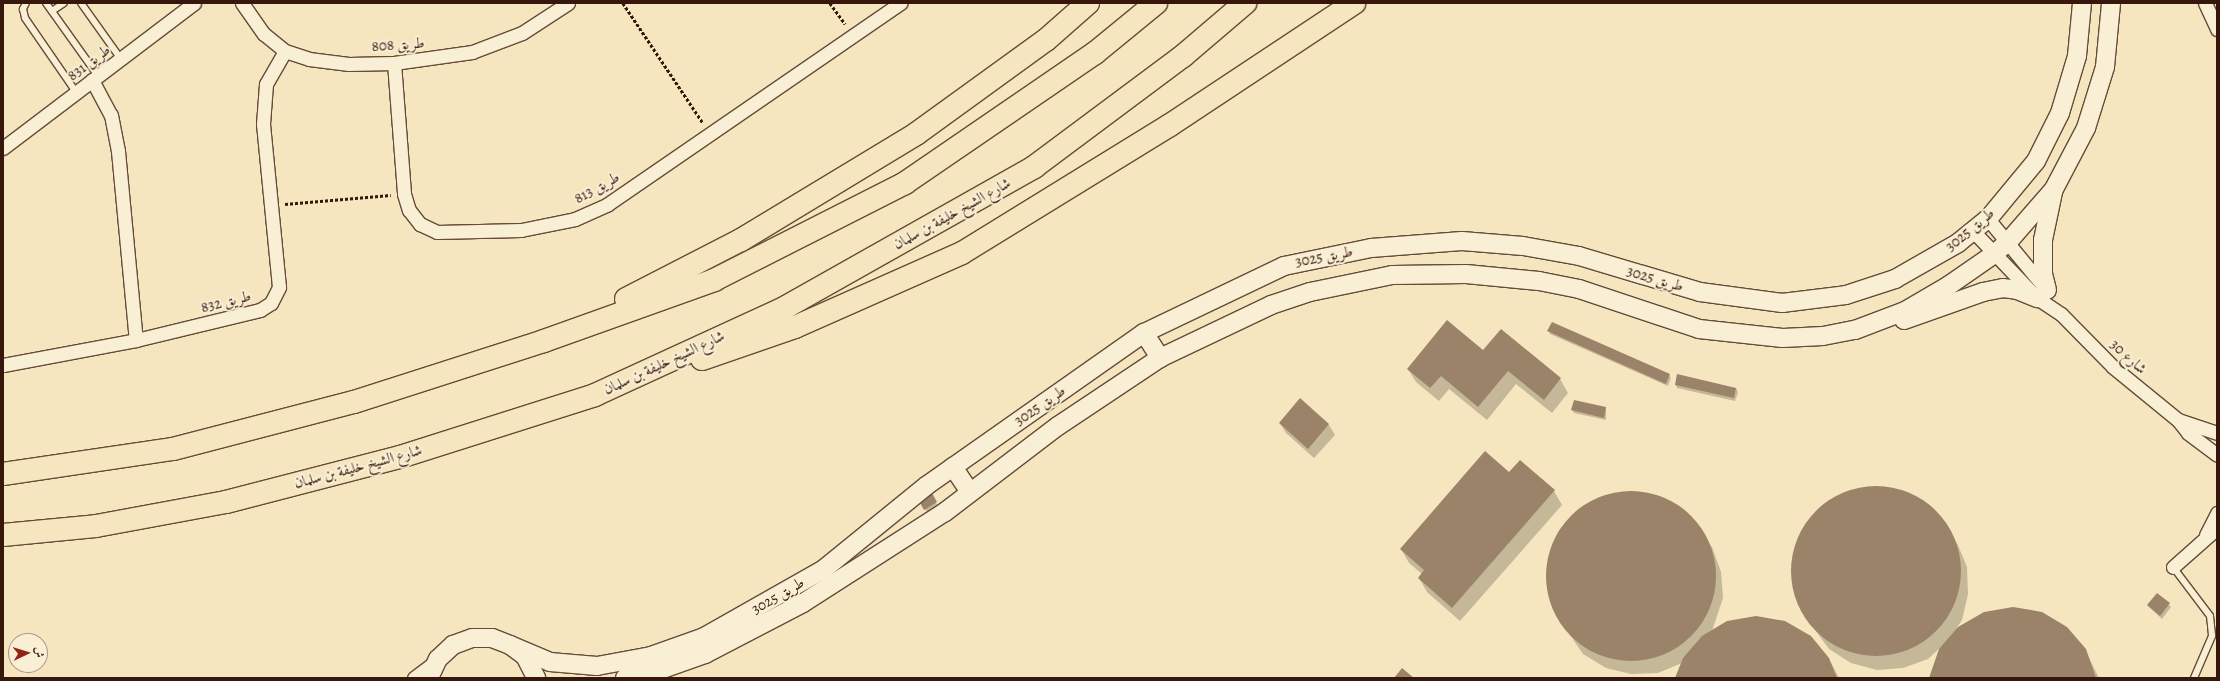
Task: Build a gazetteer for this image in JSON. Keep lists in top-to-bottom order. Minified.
{"streets":{"highway":["شارع الشيخ خليفة بن سلمان"],"street":["طريق 808","طريق 831","طريق 813","طريق 3025","طريق 832","شارع 30"]},"crossings":[["طريق 808","طريق 813"],["طريق 808","طريق 832"],["طريق 3025","شارع 30"]],"north":"right"}
